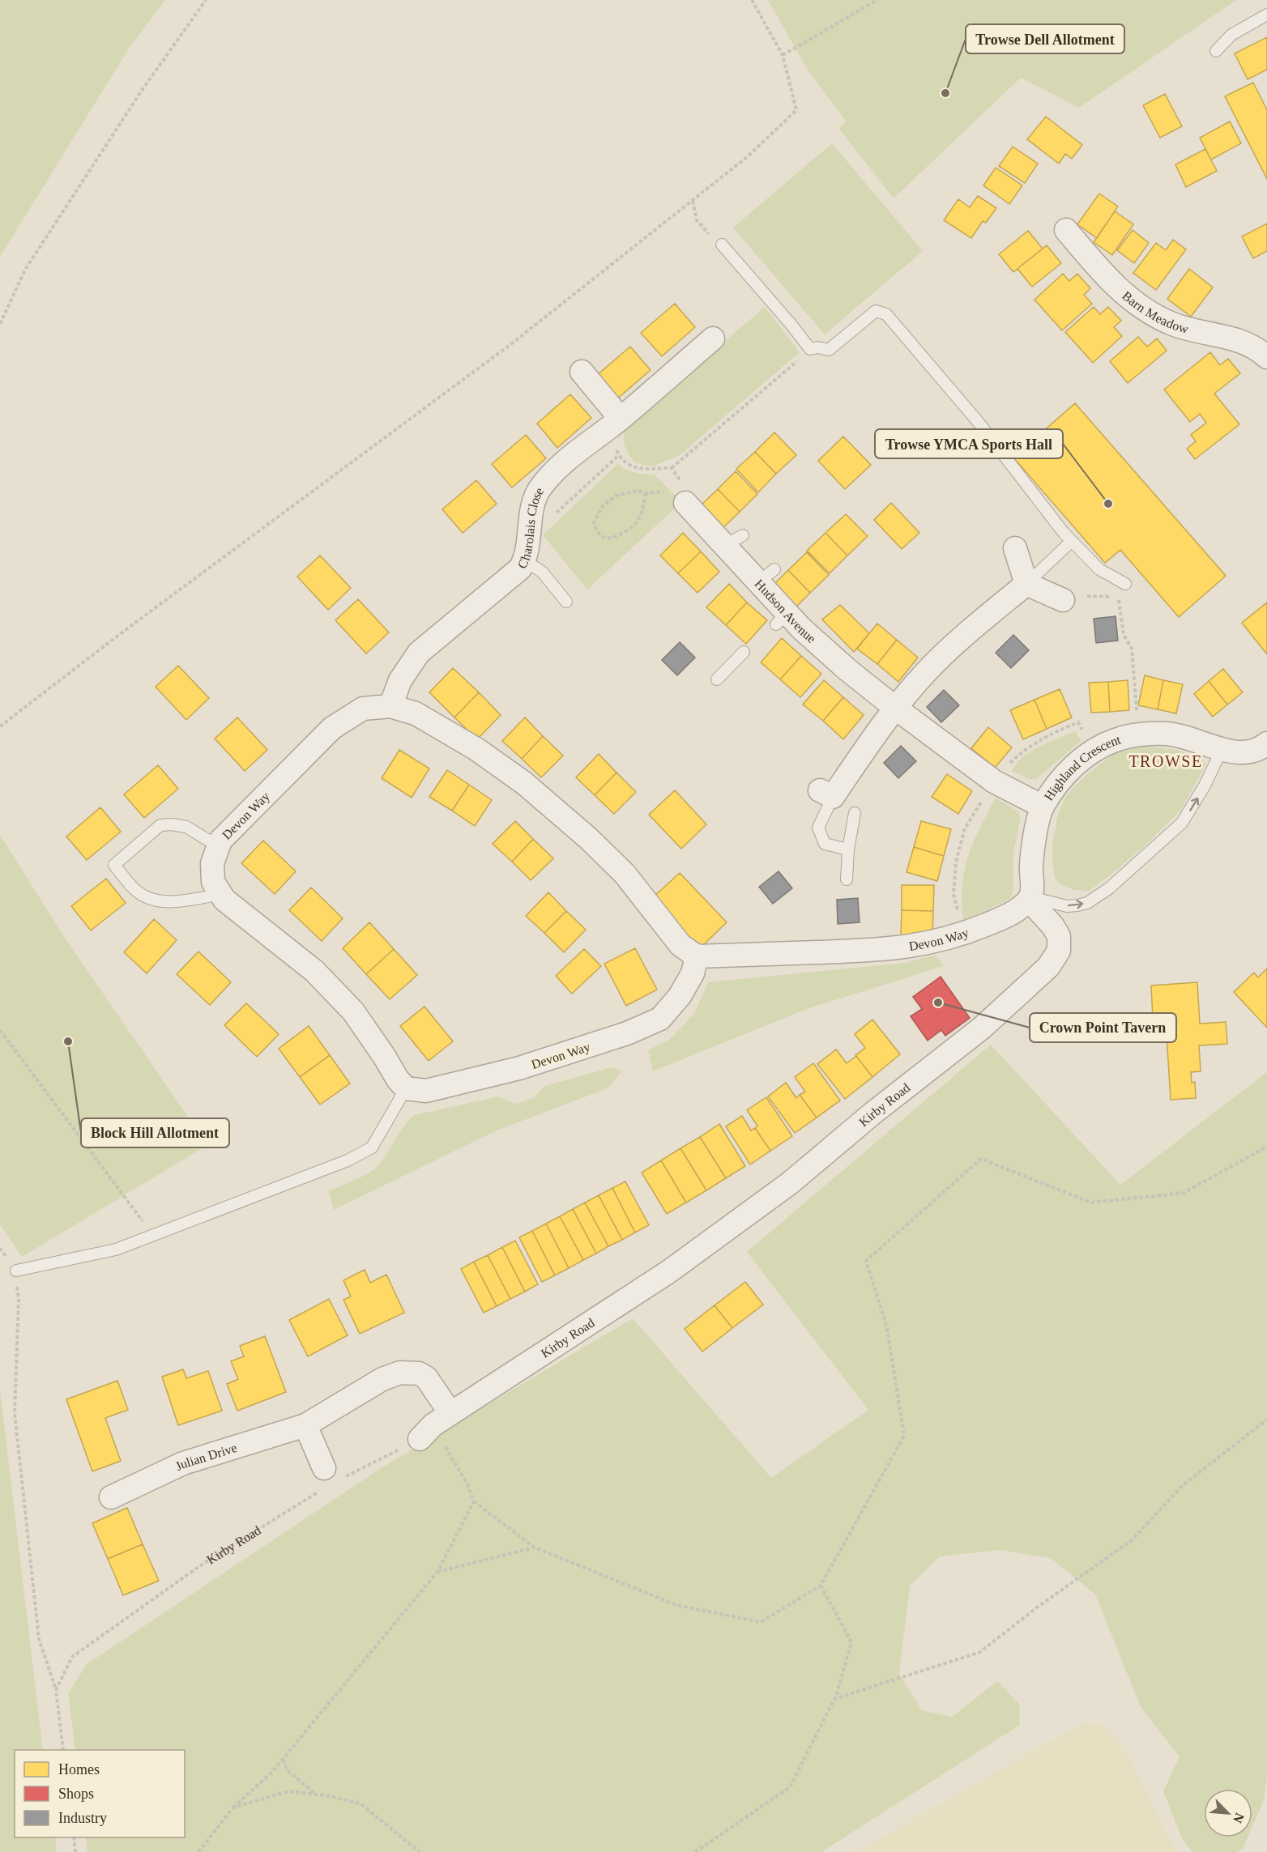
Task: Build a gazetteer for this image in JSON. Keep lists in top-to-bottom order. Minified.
{"streets":{"street":["Barn Meadow","Charolais Close","Hudson Avenue","Highland Crescent","Devon Way","Kirby Road","Julian Drive"]},"crossings":[["Charolais Close","Devon Way"],["Hudson Avenue","Highland Crescent"],["Highland Crescent","Devon Way"],["Highland Crescent","Kirby Road"],["Devon Way","Kirby Road"],["Kirby Road","Julian Drive"]],"districts":["TROWSE"],"places":["Trowse Dell Allotment","Trowse YMCA Sports Hall","Crown Point Tavern","Block Hill Allotment"],"legend":["Homes","Shops","Industry"],"north":"bottom right"}
